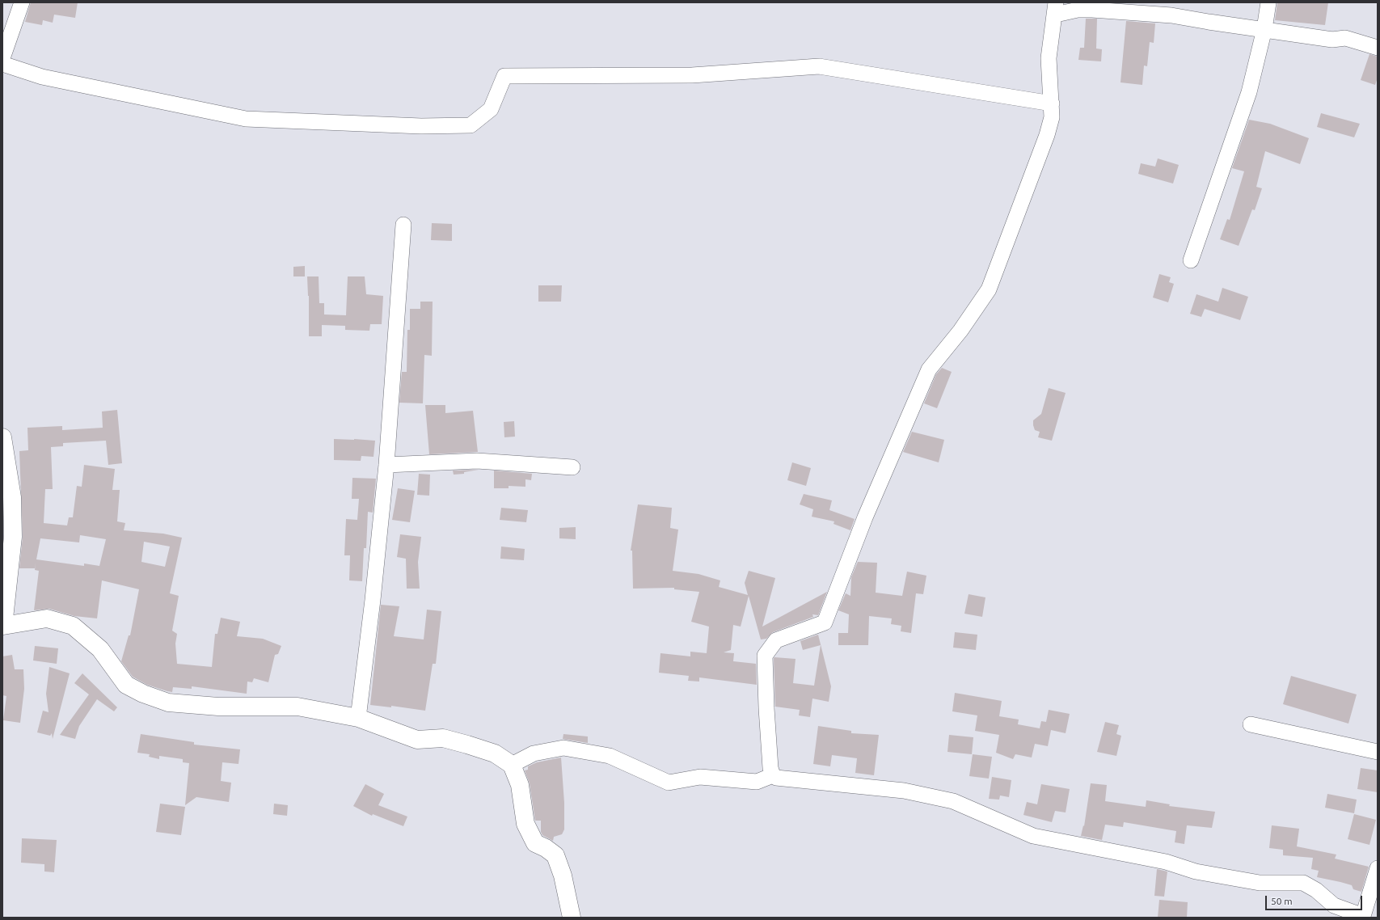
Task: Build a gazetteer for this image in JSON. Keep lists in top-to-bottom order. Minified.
{"scale_bar":"50 m"}
